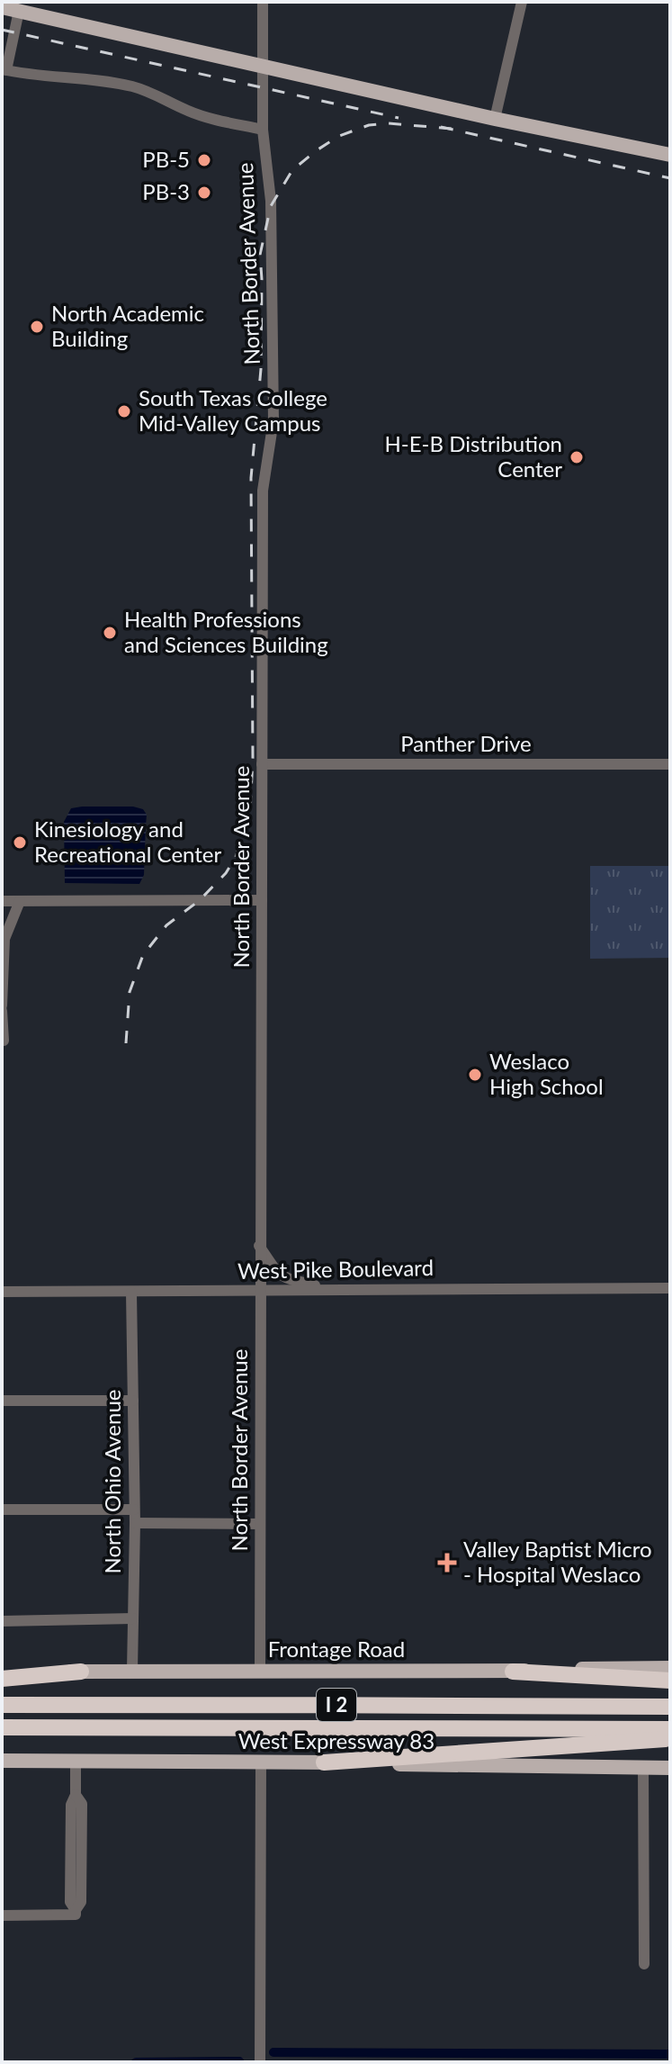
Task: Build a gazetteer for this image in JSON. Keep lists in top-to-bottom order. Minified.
{"streets":{"highway":["I 2"],"main road":["Frontage Road","West Expressway 83"],"street":["North Border Avenue","Panther Drive","West Pike Boulevard","North Ohio Avenue"]},"crossings":[["North Border Avenue","Panther Drive"],["North Border Avenue","West Pike Boulevard"],["North Border Avenue","Frontage Road"],["West Pike Boulevard","North Ohio Avenue"],["North Ohio Avenue","Frontage Road"]],"places":{"other":["PB-5","PB-3","North Academic Building","South Texas College Mid-Valley Campus","H-E-B Distribution Center","Health Professions and Sciences Building","Kinesiology and Recreational Center","Weslaco High School"],"health":["Valley Baptist Micro - Hospital Weslaco"]}}
